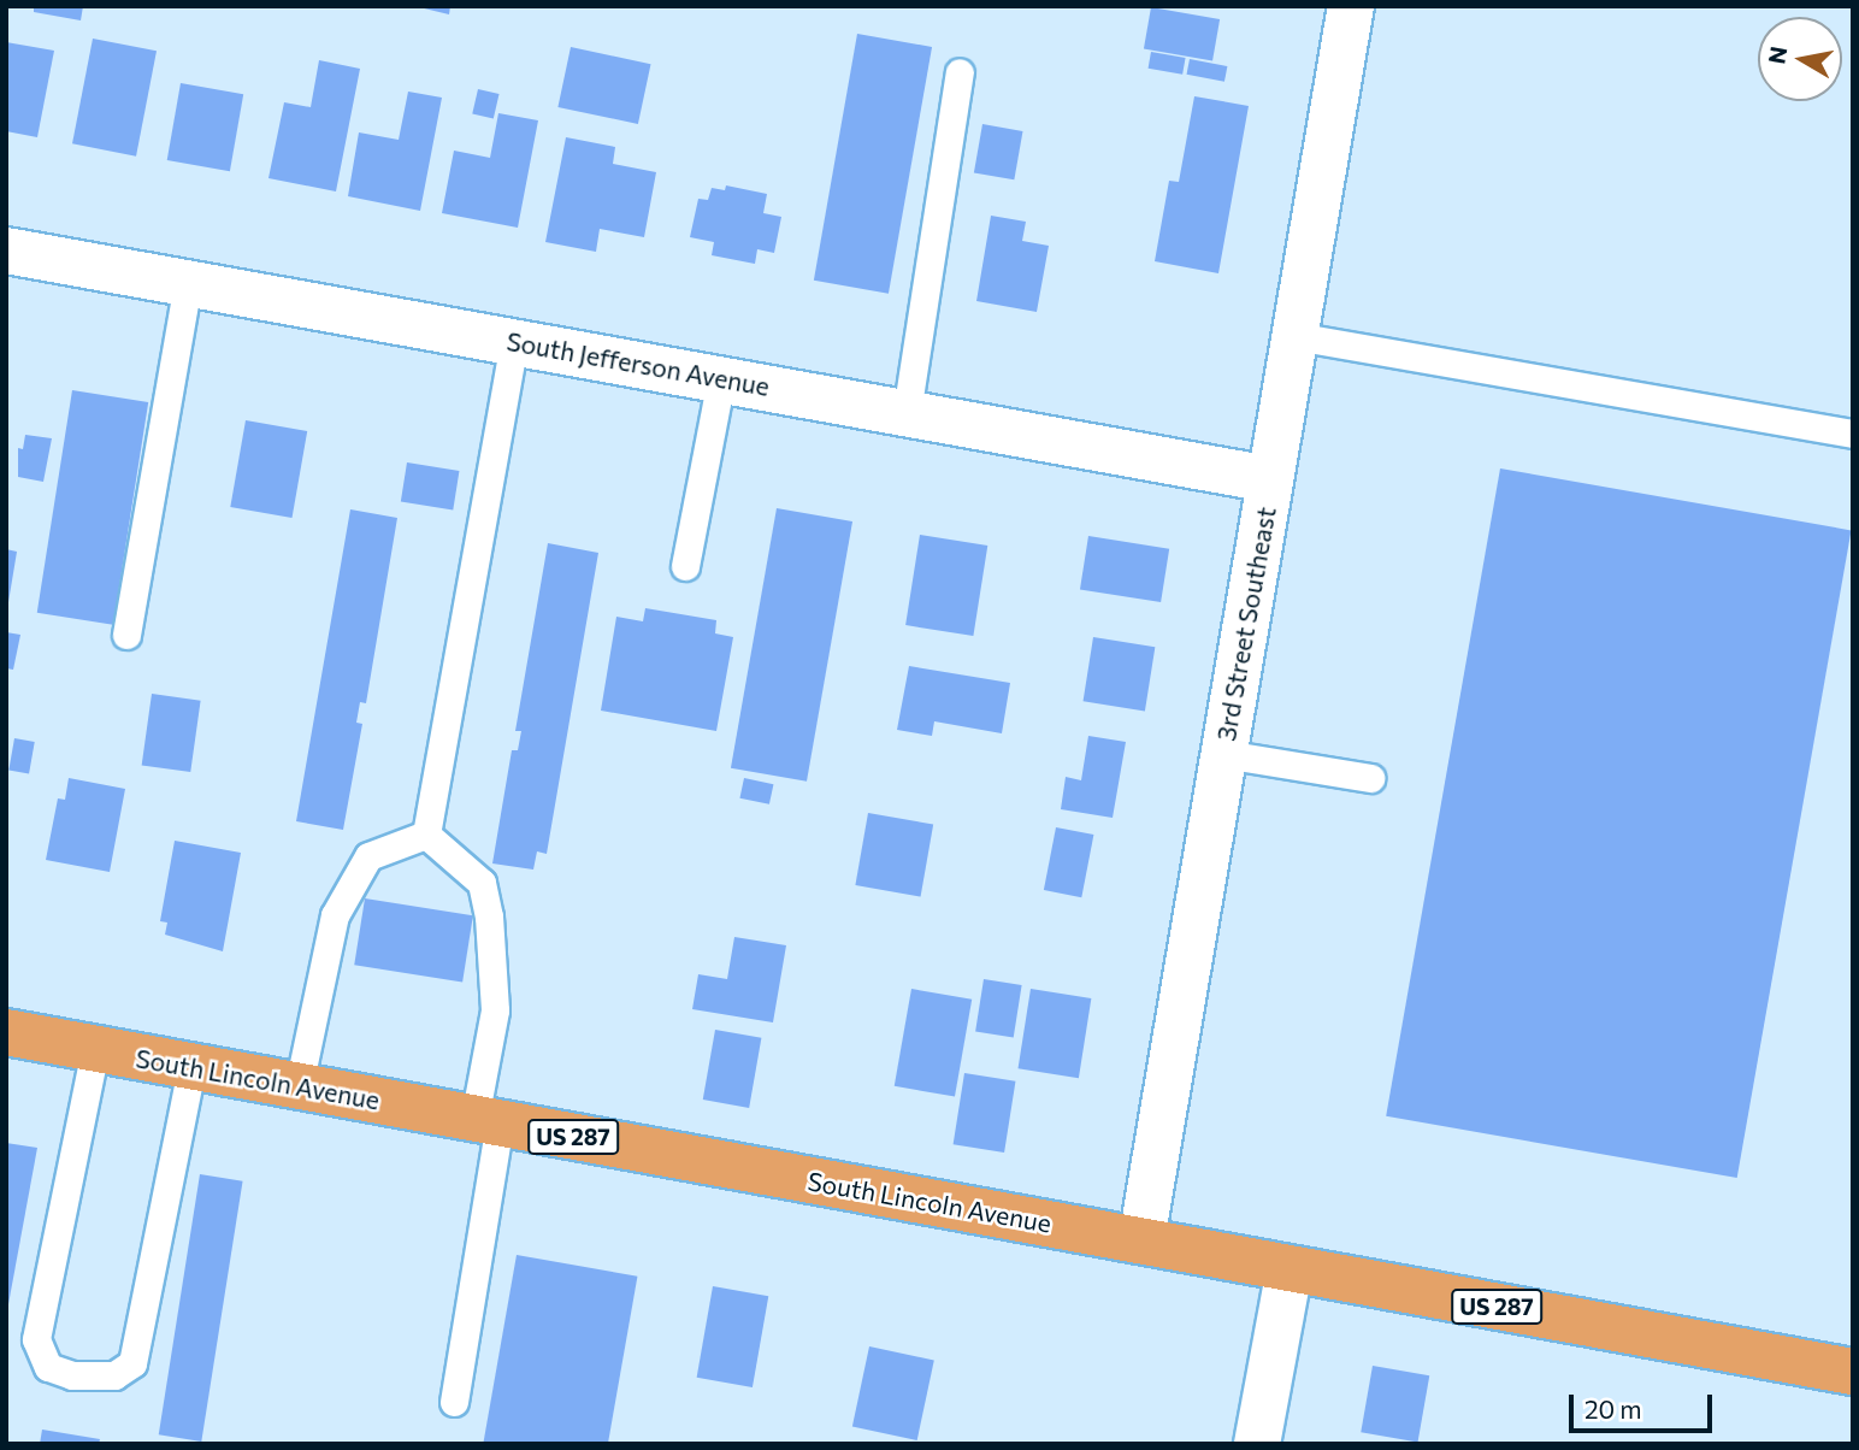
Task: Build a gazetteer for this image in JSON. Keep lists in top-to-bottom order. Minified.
{"streets":{"highway":["South Lincoln Avenue","US 287"],"street":["South Jefferson Avenue","3rd Street Southeast"]},"crossings":[["South Jefferson Avenue","3rd Street Southeast"],["3rd Street Southeast","South Lincoln Avenue"]],"scale_bar":"20 m","north":"left"}
